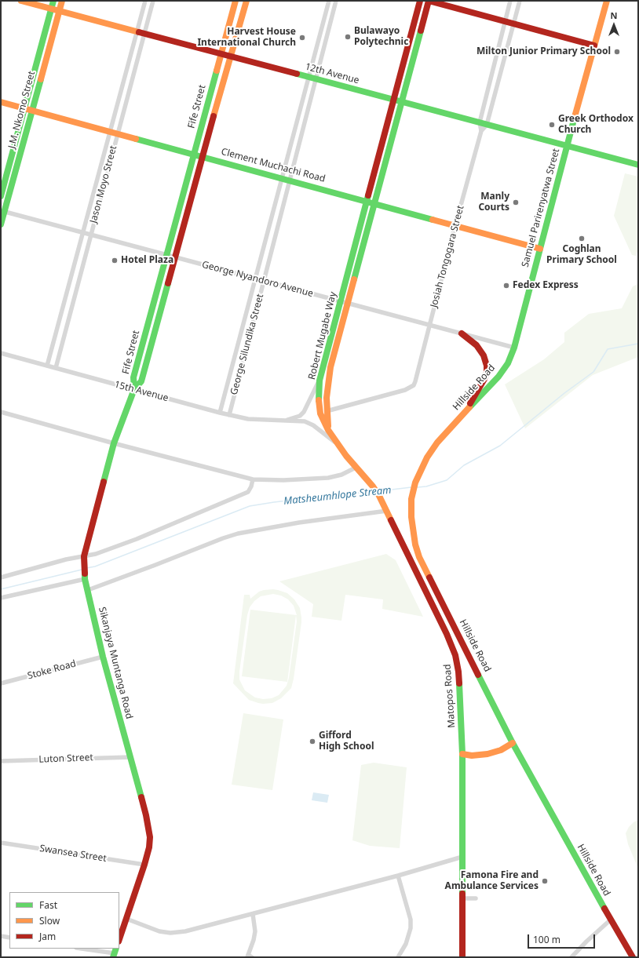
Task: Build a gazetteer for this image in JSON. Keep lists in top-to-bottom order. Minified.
{"streets":{"main road":["12th Avenue","Fife Street","J.M. Nkomo Street","Clement Muchachi Road","Samuel Parirenyatwa Street","Robert Mugabe Way","Hillside Road","Sikanjaya Muntanga Road","Matopos Road"],"street":["Jason Moyo Street","Josiah Tongogara Street","George Nyandoro Avenue","George Silundika Street","15th Avenue","Stoke Road","Luton Street","Swansea Street"]},"crossings":[["12th Avenue","Fife Street"],["12th Avenue","J.M. Nkomo Street"],["12th Avenue","Jason Moyo Street"],["12th Avenue","Samuel Parirenyatwa Street"],["12th Avenue","Josiah Tongogara Street"],["12th Avenue","Robert Mugabe Way"],["12th Avenue","George Silundika Street"],["Fife Street","Clement Muchachi Road"],["Fife Street","George Nyandoro Avenue"],["Fife Street","15th Avenue"],["Fife Street","Sikanjaya Muntanga Road"],["J.M. Nkomo Street","Clement Muchachi Road"],["J.M. Nkomo Street","George Nyandoro Avenue"],["Clement Muchachi Road","Jason Moyo Street"],["Clement Muchachi Road","Samuel Parirenyatwa Street"],["Clement Muchachi Road","Josiah Tongogara Street"],["Clement Muchachi Road","Robert Mugabe Way"],["Clement Muchachi Road","George Silundika Street"],["Jason Moyo Street","George Nyandoro Avenue"],["Jason Moyo Street","15th Avenue"],["Samuel Parirenyatwa Street","George Nyandoro Avenue"],["Samuel Parirenyatwa Street","Hillside Road"],["Josiah Tongogara Street","George Nyandoro Avenue"],["Josiah Tongogara Street","Robert Mugabe Way"],["George Nyandoro Avenue","Robert Mugabe Way"],["George Nyandoro Avenue","George Silundika Street"],["George Nyandoro Avenue","Hillside Road"],["Robert Mugabe Way","15th Avenue"],["Robert Mugabe Way","Matopos Road"],["George Silundika Street","15th Avenue"],["15th Avenue","Sikanjaya Muntanga Road"],["15th Avenue","Matopos Road"],["Sikanjaya Muntanga Road","Stoke Road"],["Sikanjaya Muntanga Road","Luton Street"],["Sikanjaya Muntanga Road","Swansea Street"]],"water":["Matsheumhlope Stream"],"places":["Bulawayo Polytechnic","Harvest House International Church","Milton Junior Primary School","Greek Orthodox Church","Manly Courts","Coghlan Primary School","Hotel Plaza","Fedex Express","Gifford High School","Famona Fire and Ambulance Services"],"legend":["Fast","Slow","Jam"],"scale_bar":"100 m","north":"top"}
